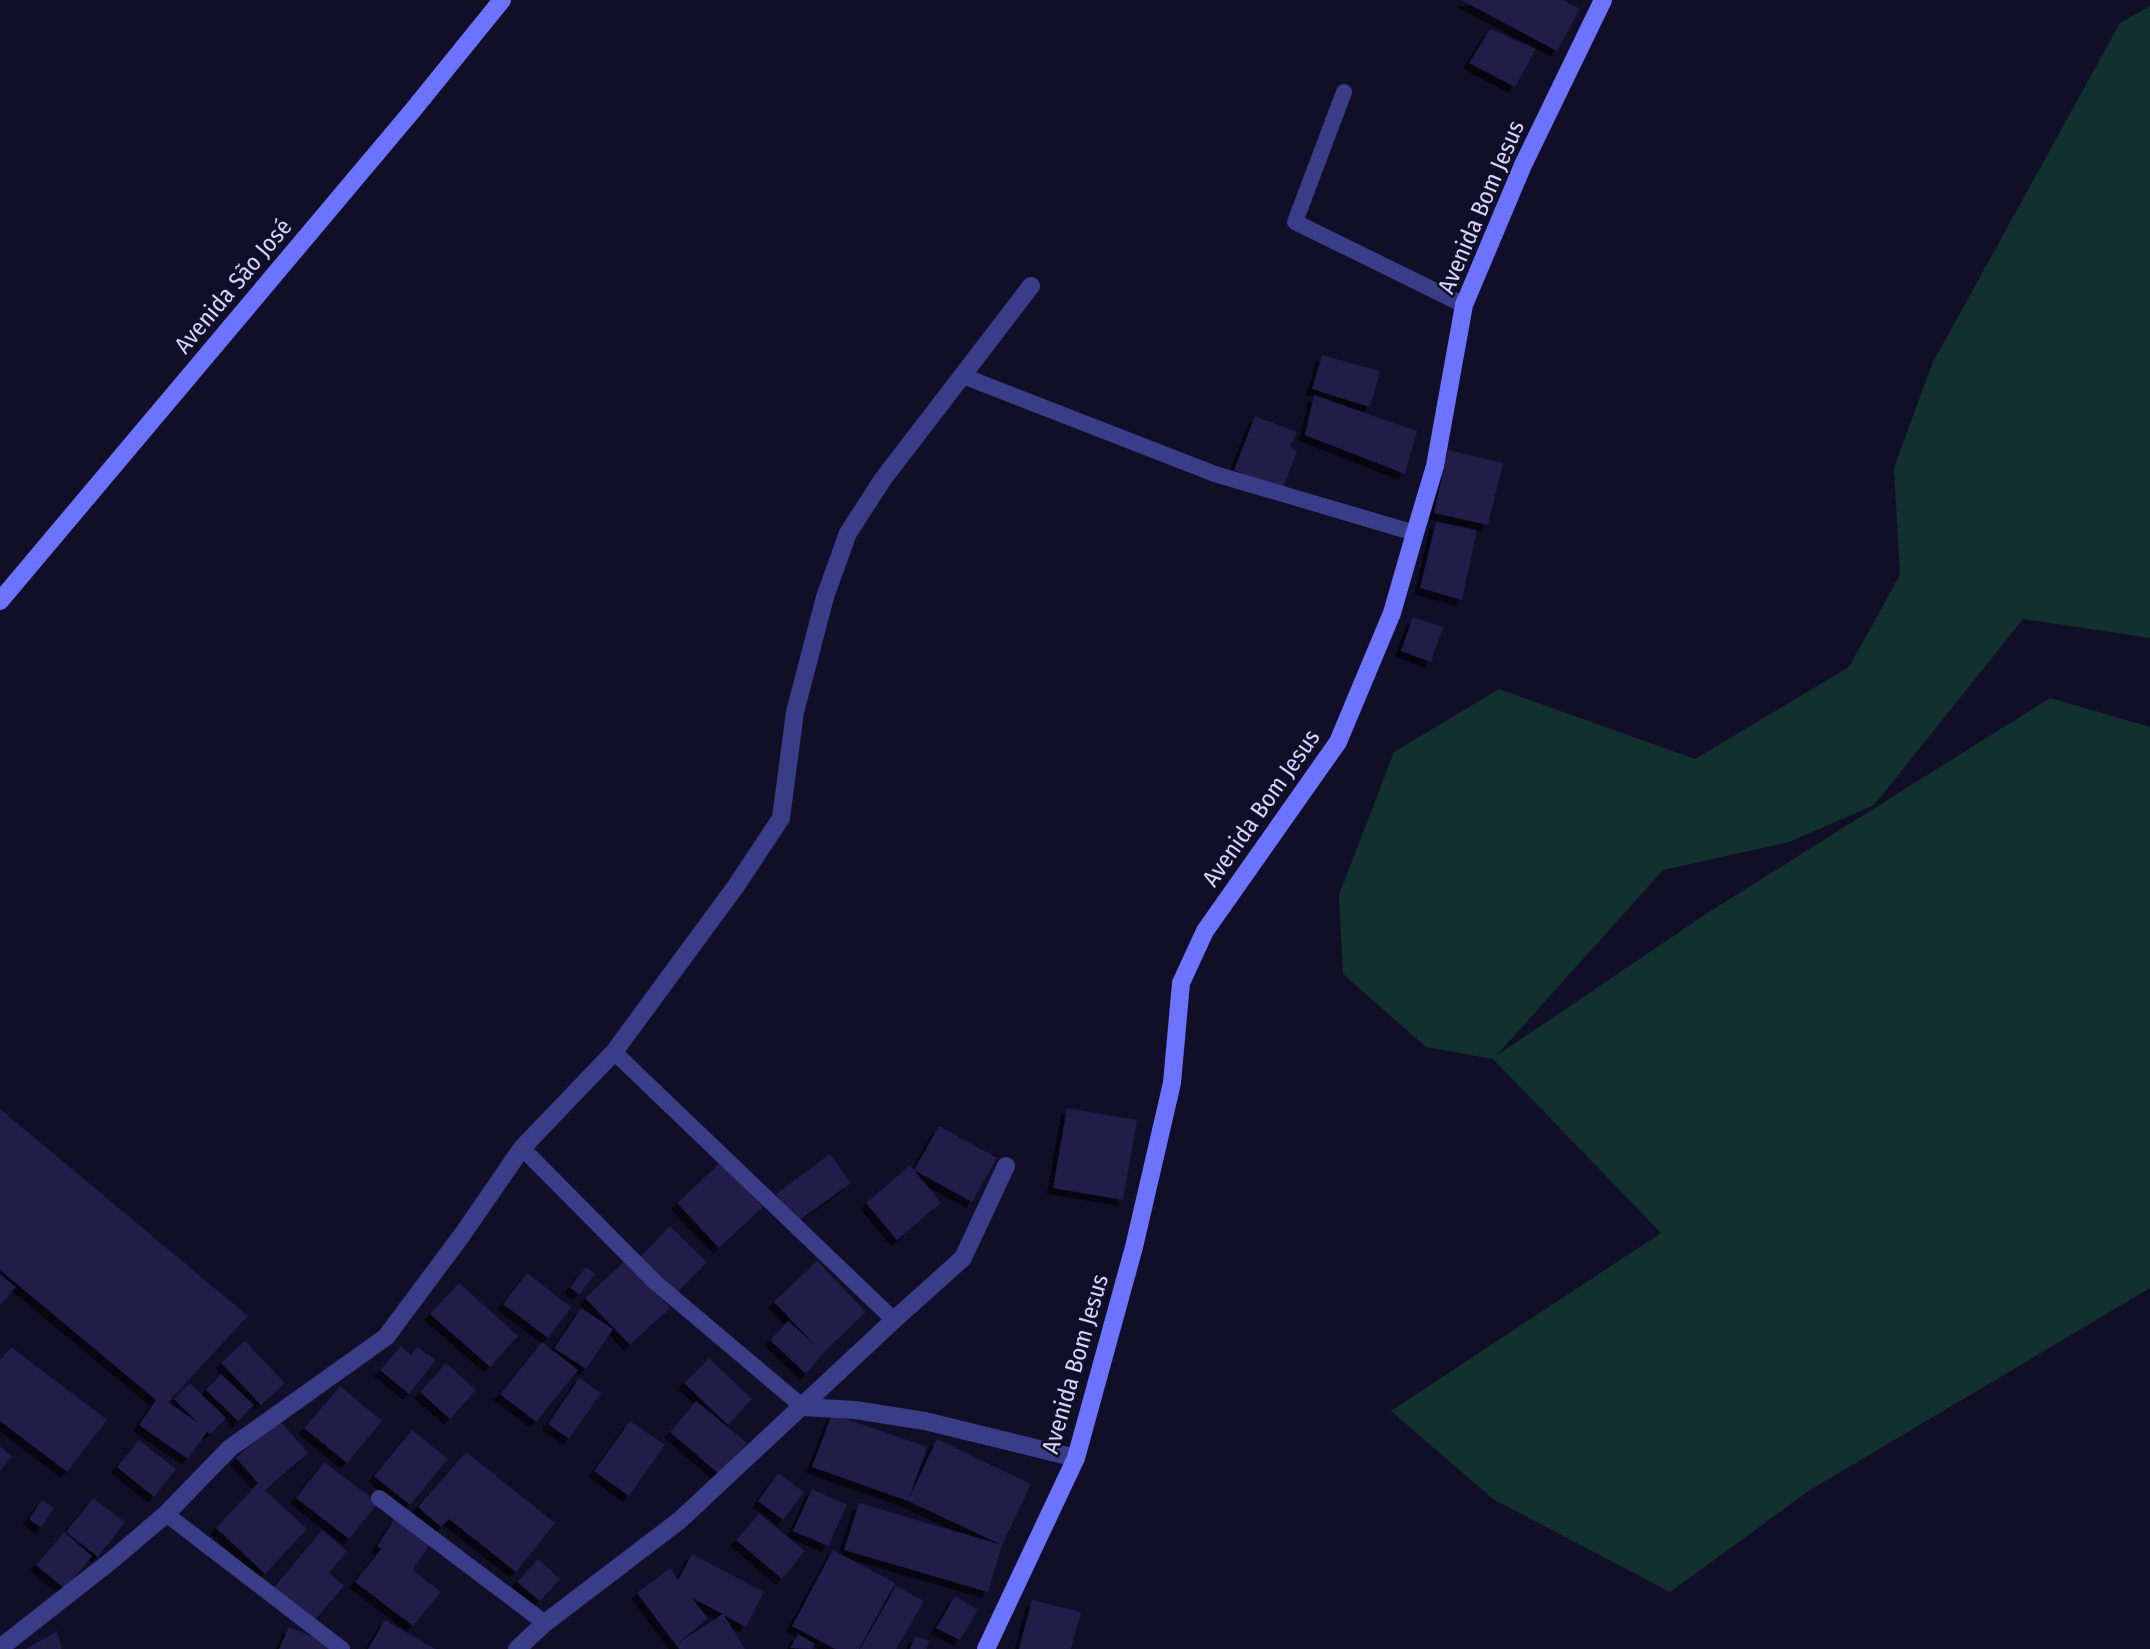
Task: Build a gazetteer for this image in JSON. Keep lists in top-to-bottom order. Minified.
{"streets":{"street":["Avenida Bom Jesus","Avenida São José"]}}
